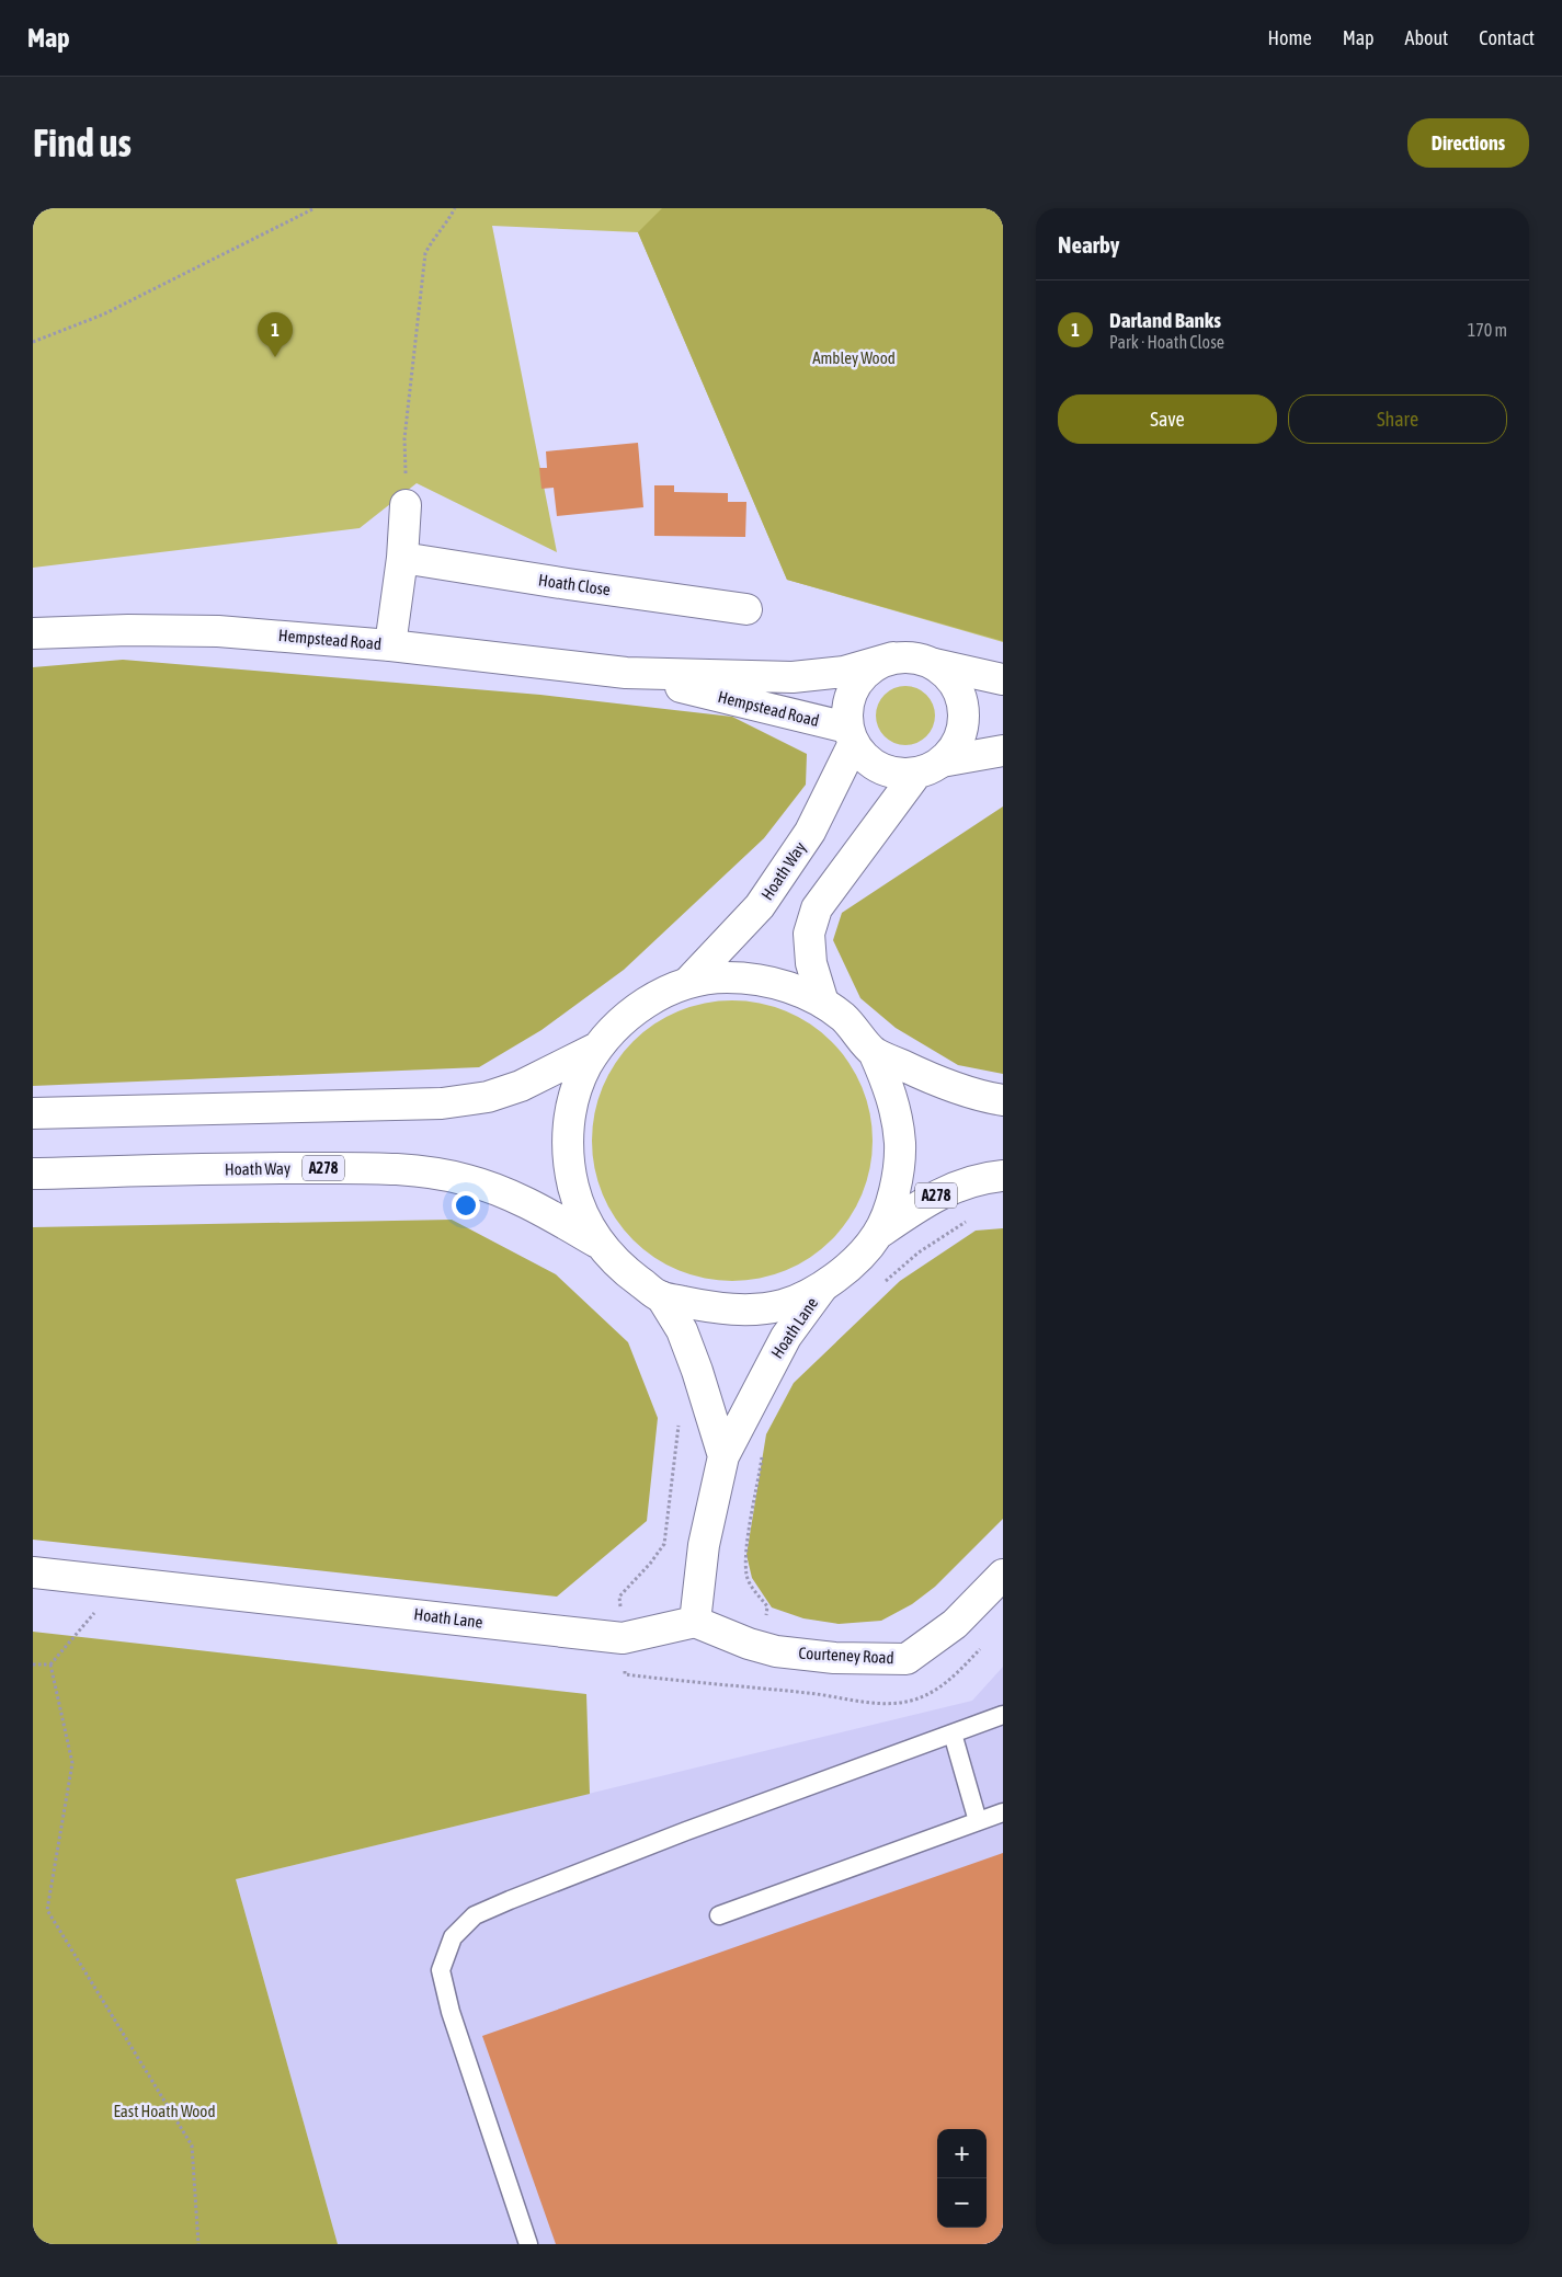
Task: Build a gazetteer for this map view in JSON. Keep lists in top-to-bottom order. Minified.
{"streets":{"street":["Hoath Close","Hempstead Road","Hoath Way","A278","Hoath Lane","Courteney Road"]},"crossings":[["Hempstead Road","Hoath Way"],["Hoath Lane","Courteney Road"]],"parks":["Ambley Wood","East Hoath Wood"],"page":{"header":"Map","nav":["Home","Map","About","Contact"],"buttons":["Directions",["Save","Share"]],"title":"Find us","heading":"Nearby","list":[{"mark":"1","name":"Darland Banks","note":"Park · Hoath Close","value":"170 m"}],"pins":"1","map_buttons":["+","−"]}}
